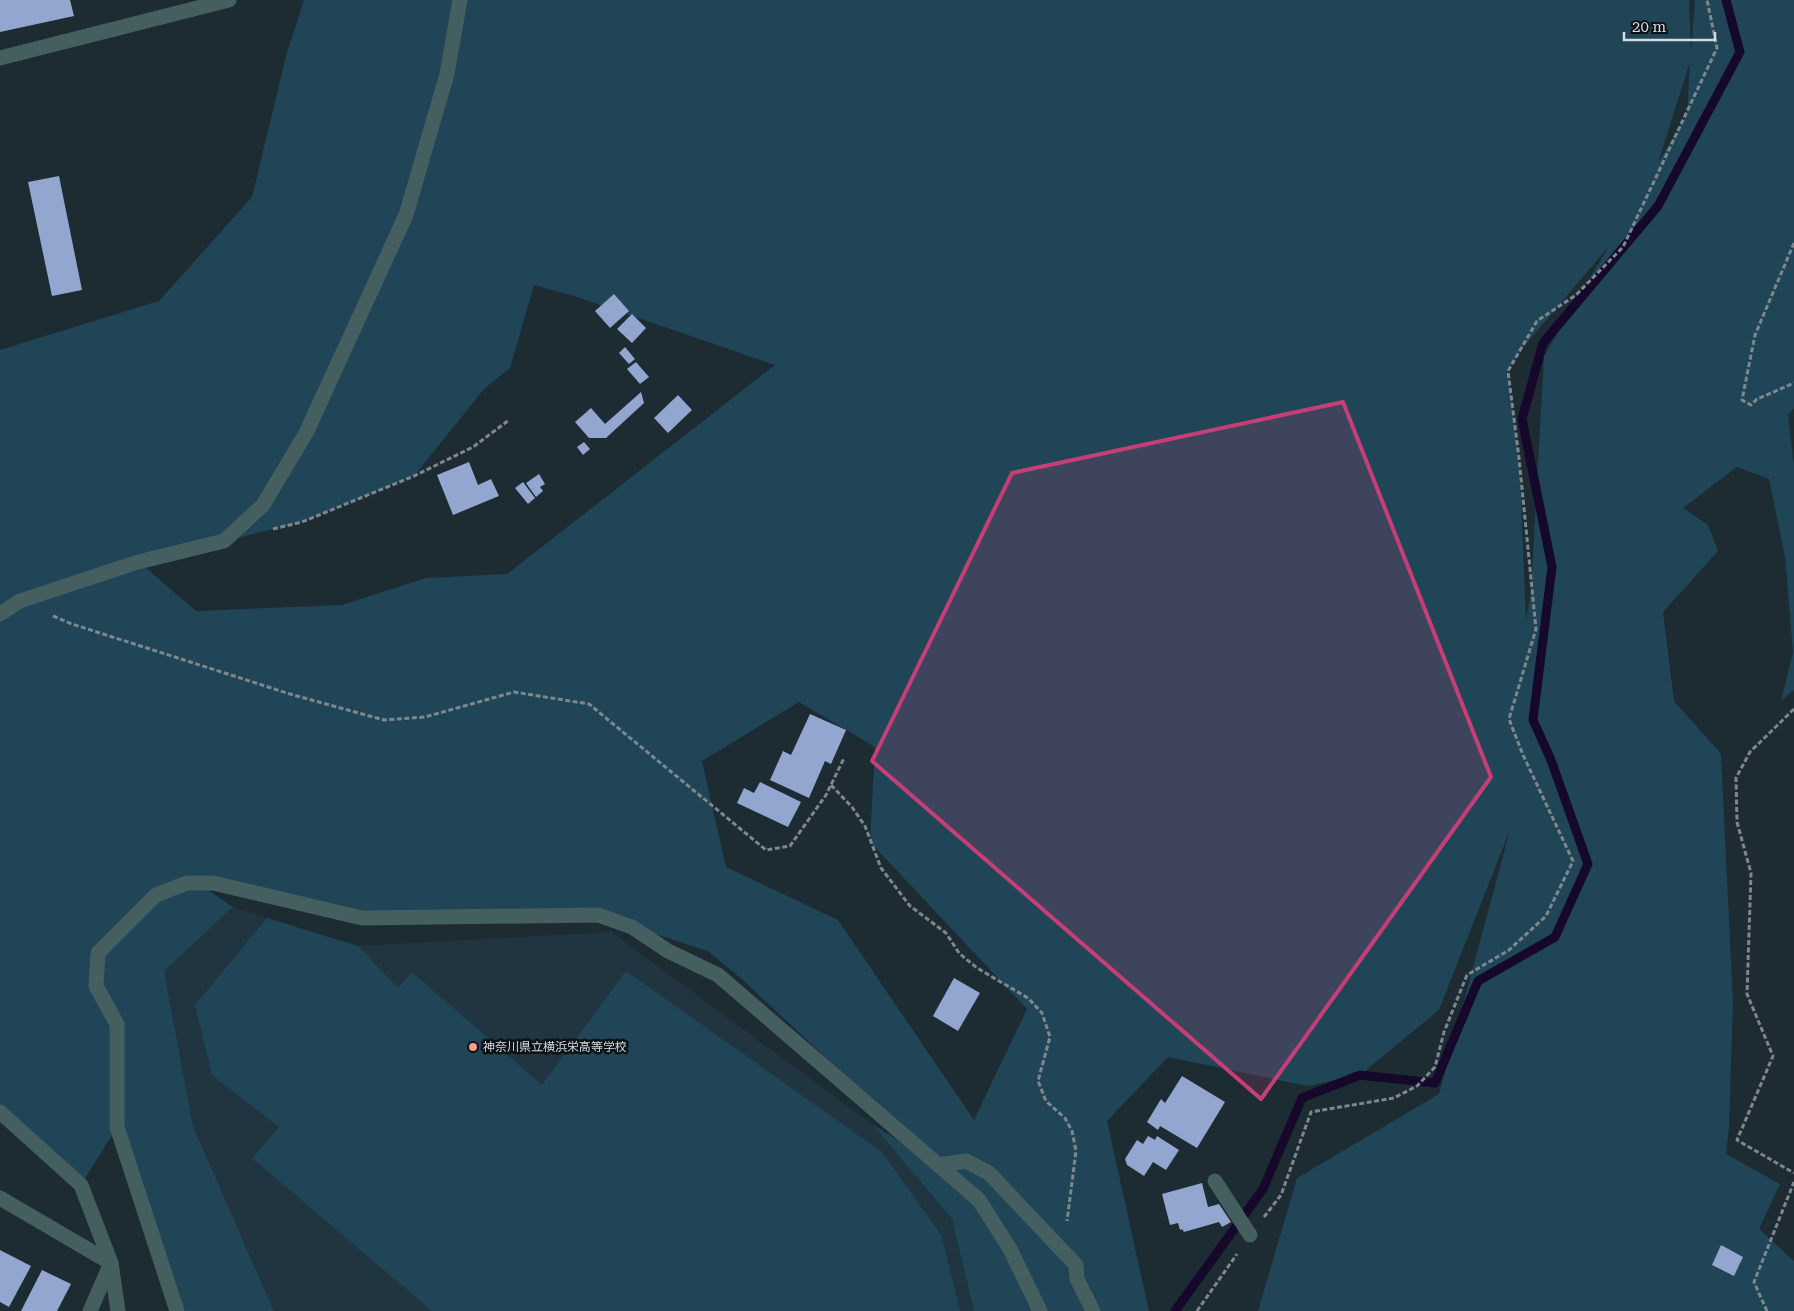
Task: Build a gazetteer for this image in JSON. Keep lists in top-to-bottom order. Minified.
{"places":["神奈川県立横浜栄高等学校"],"scale_bar":"20 m"}
